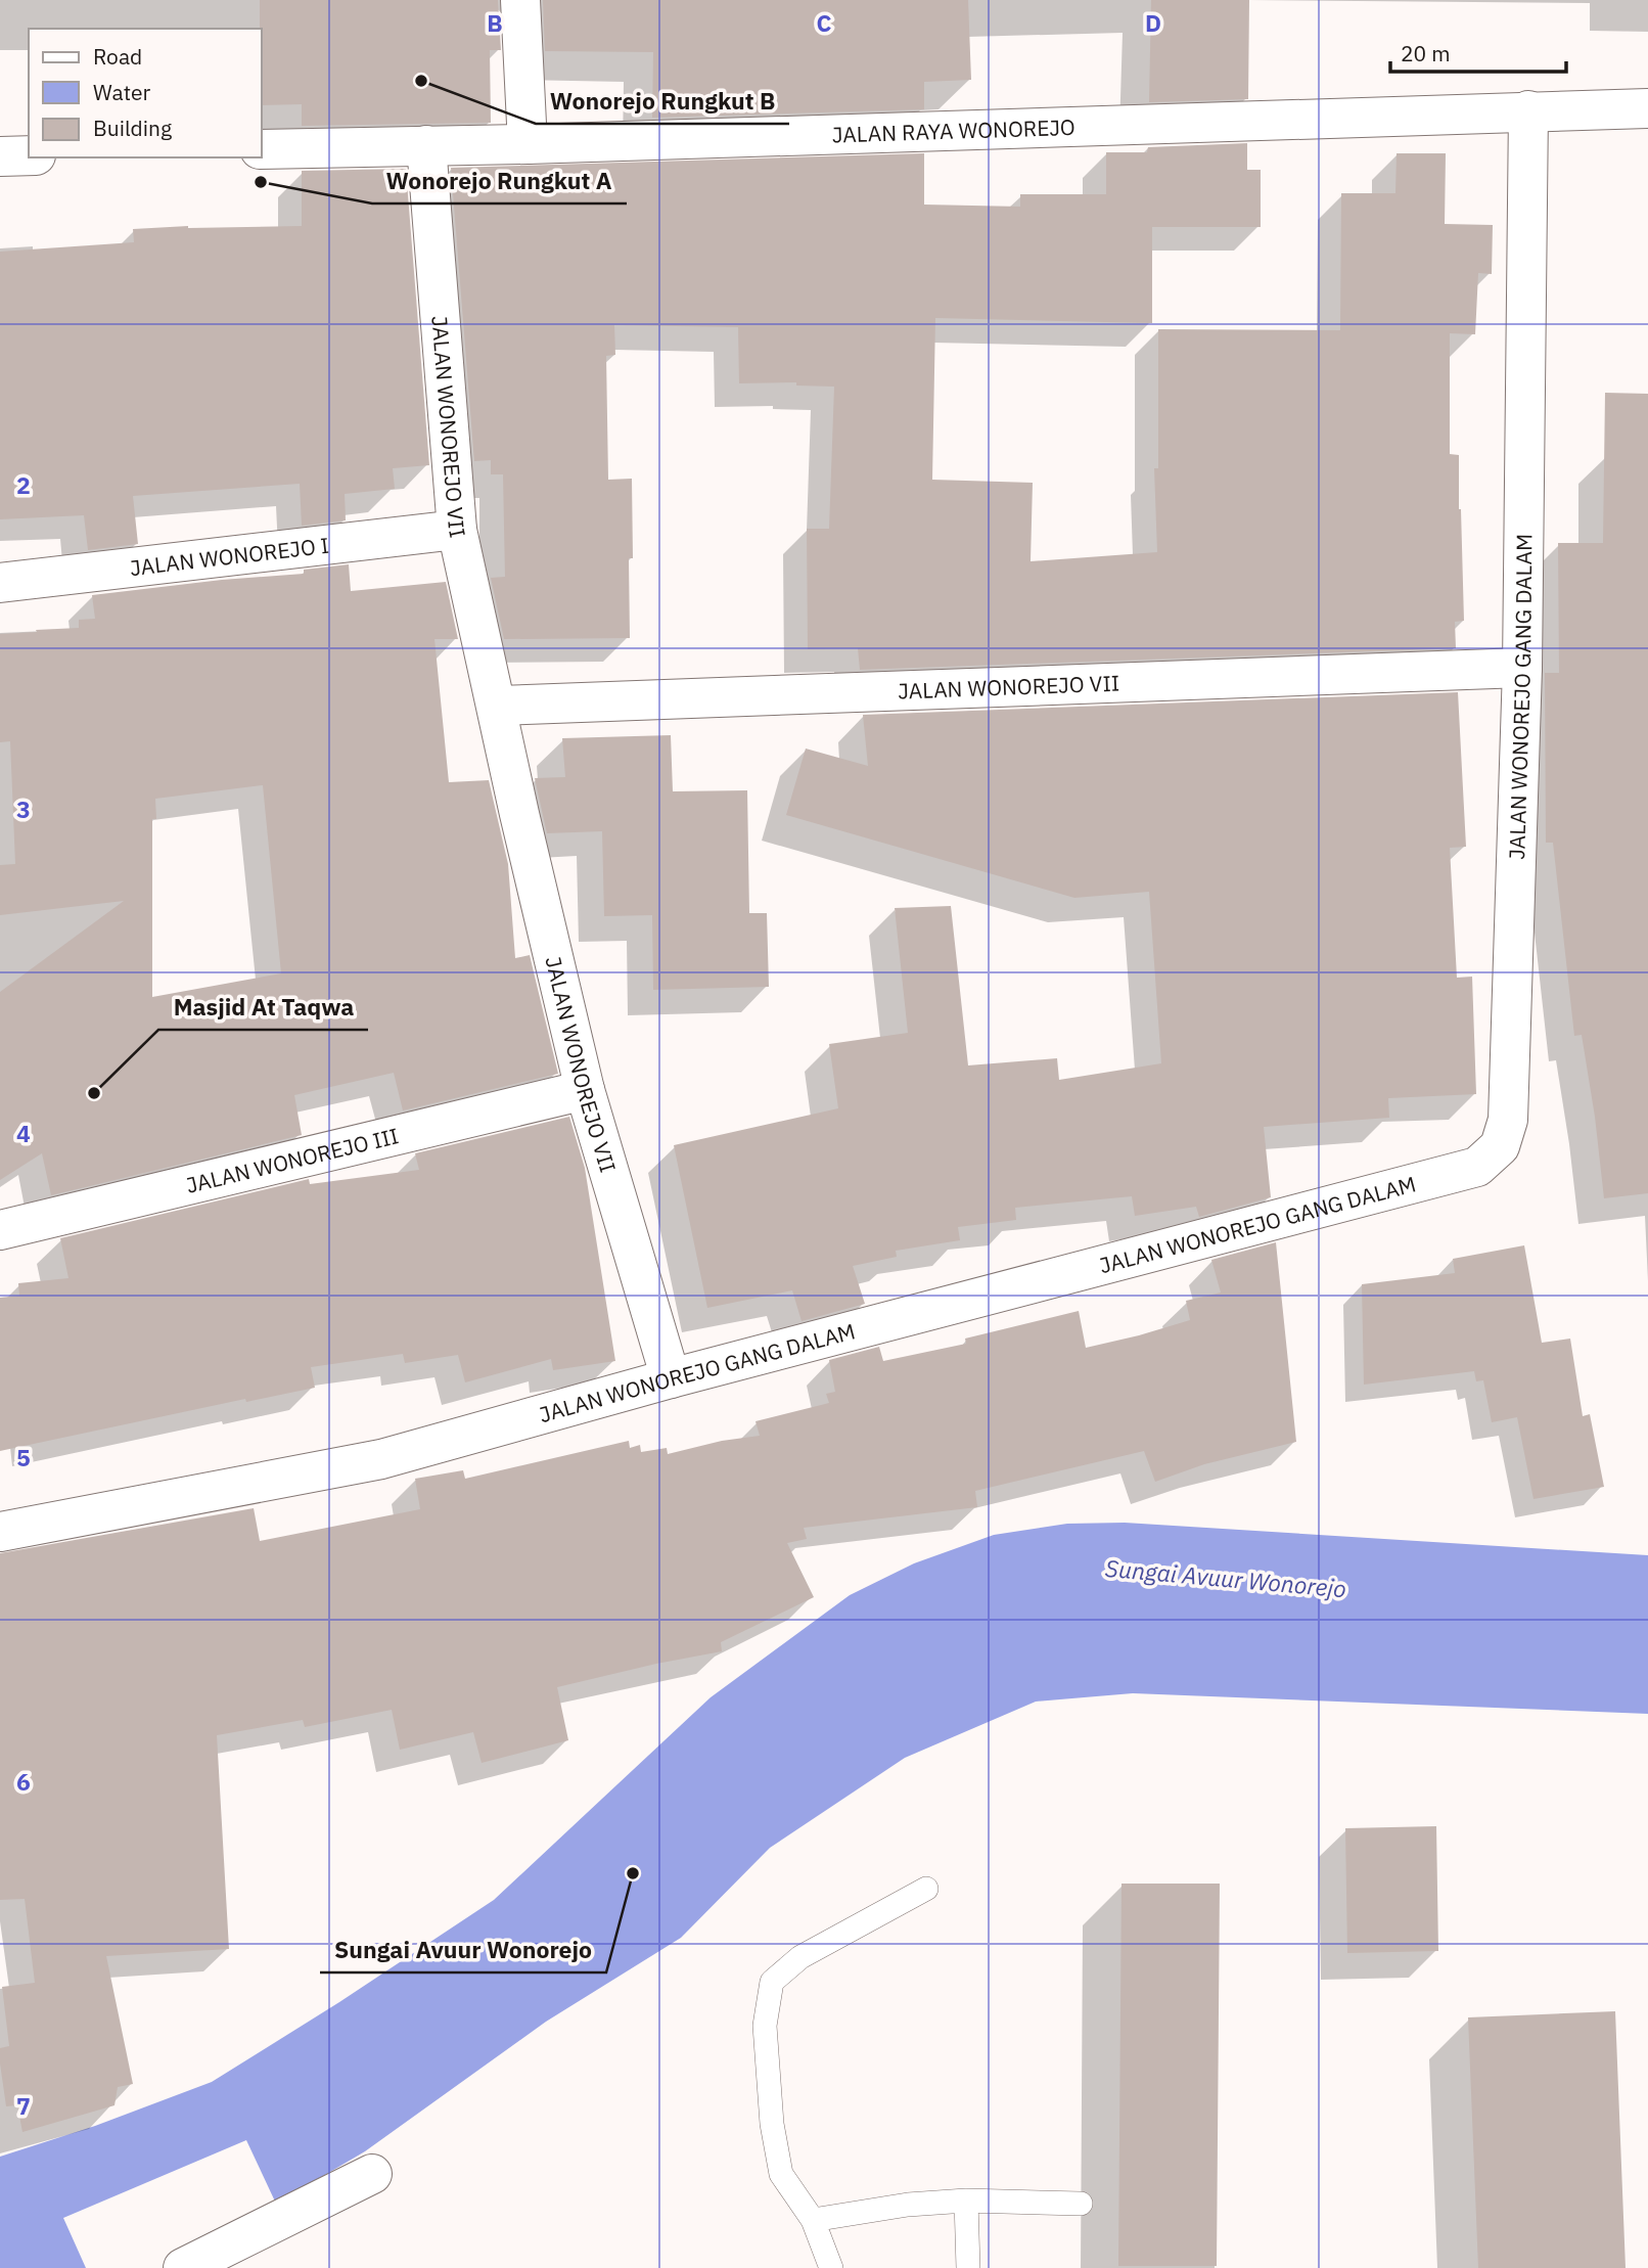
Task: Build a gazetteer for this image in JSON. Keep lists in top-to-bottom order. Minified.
{"streets":{"street":["JALAN RAYA WONOREJO","JALAN WONOREJO VII","JALAN WONOREJO I","JALAN WONOREJO GANG DALAM","JALAN WONOREJO III"]},"crossings":[["JALAN RAYA WONOREJO","JALAN WONOREJO VII"],["JALAN RAYA WONOREJO","JALAN WONOREJO GANG DALAM"],["JALAN WONOREJO VII","JALAN WONOREJO I"],["JALAN WONOREJO VII","JALAN WONOREJO GANG DALAM"],["JALAN WONOREJO VII","JALAN WONOREJO III"]],"water":["Sungai Avuur Wonorejo"],"places":["Wonorejo Rungkut B","Wonorejo Rungkut A","Masjid At Taqwa","Sungai Avuur Wonorejo"],"legend":["Road","Water","Building"],"scale_bar":"20 m","grid":{"columns":["B","C","D"],"rows":["2","3","4","5","6","7"]}}
